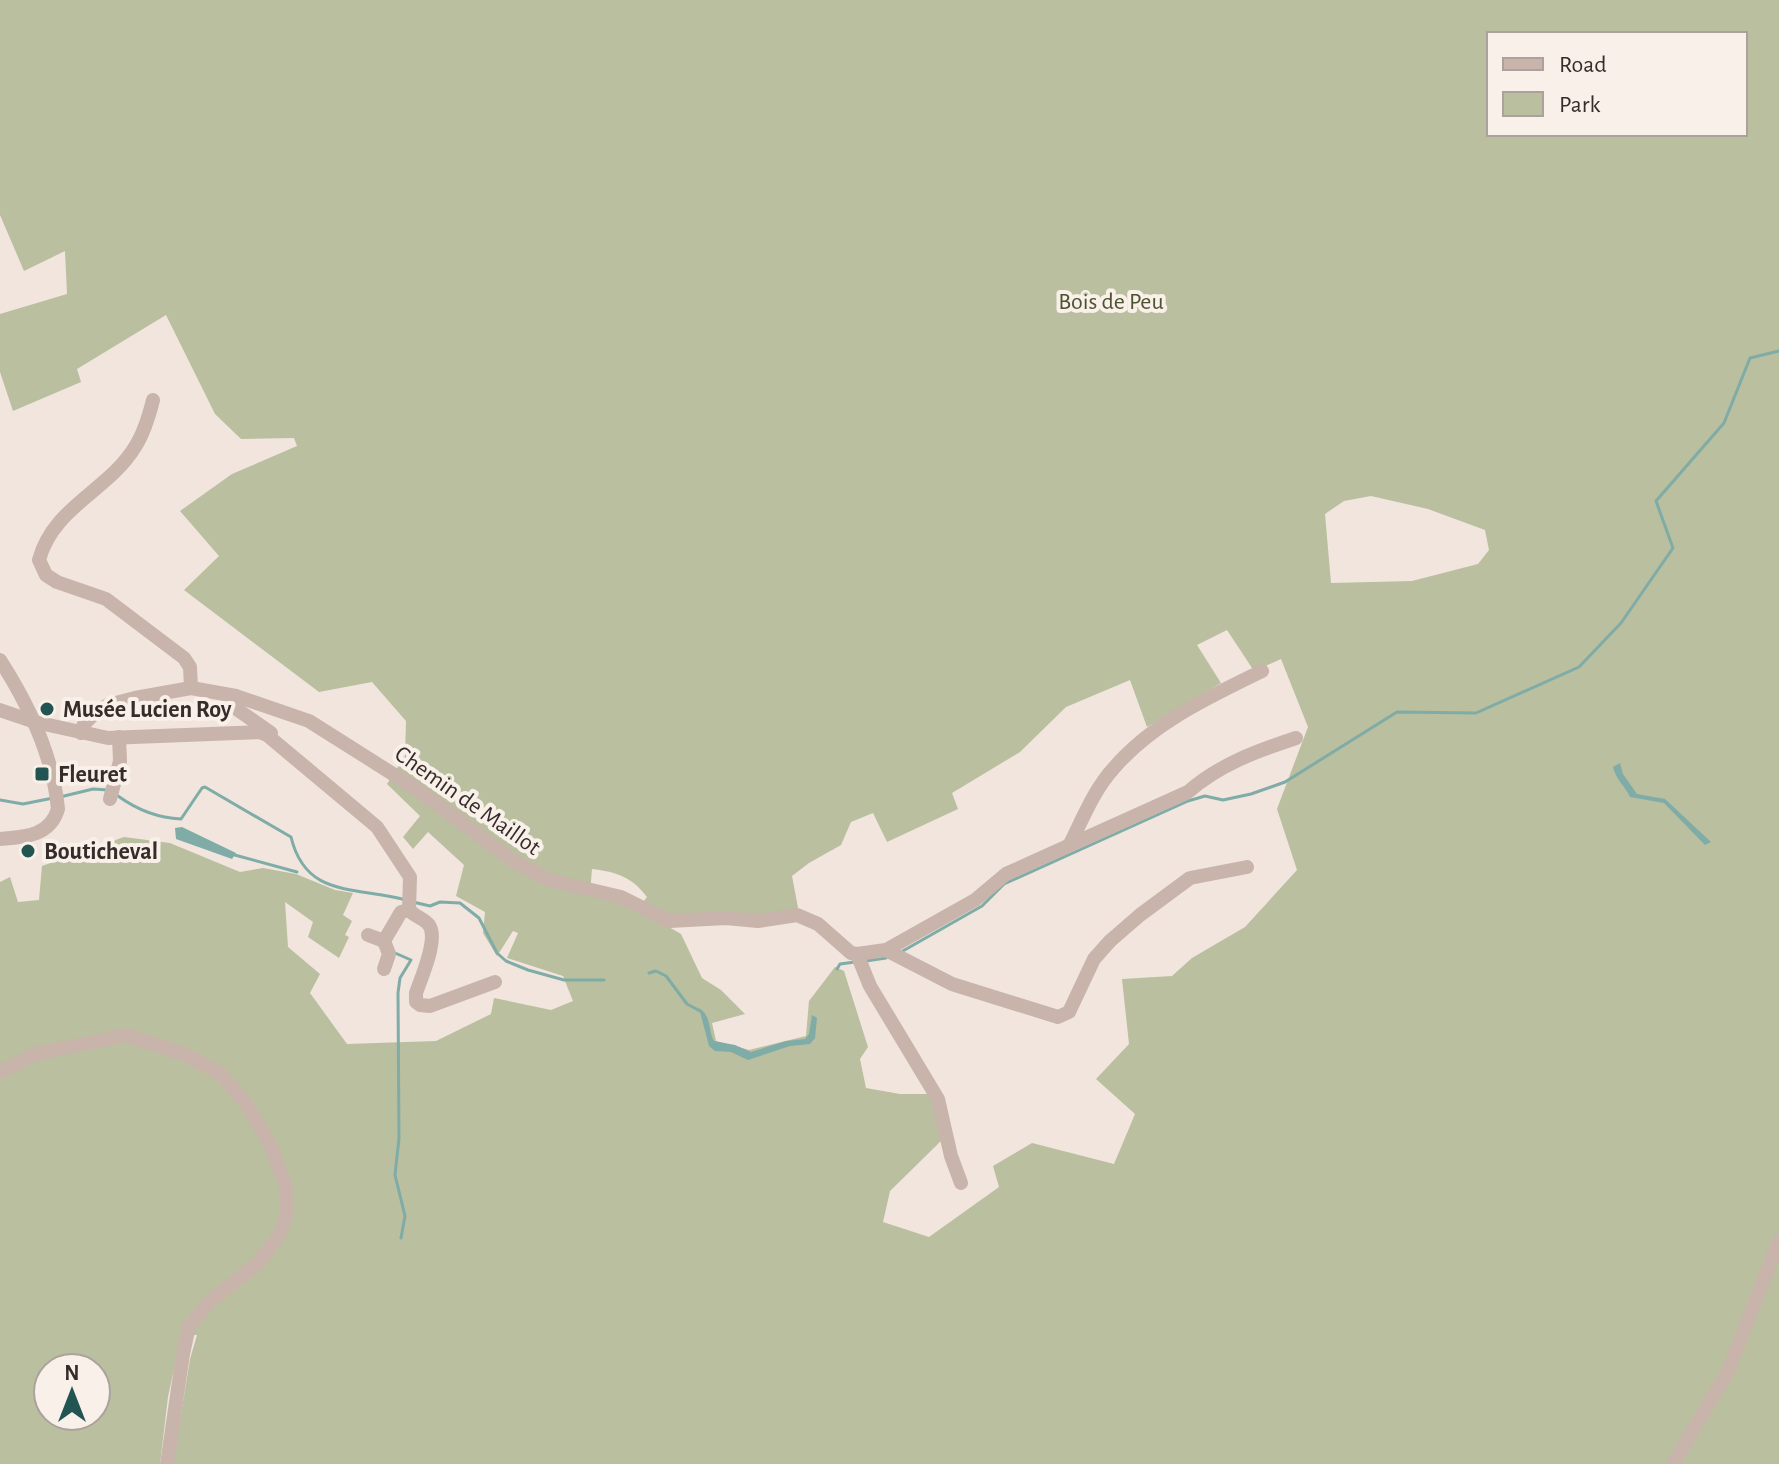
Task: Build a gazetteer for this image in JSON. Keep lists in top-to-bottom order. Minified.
{"streets":{"street":["Chemin de Maillot"]},"parks":["Bois de Peu"],"places":{"other":["Musée Lucien Roy","Bouticheval"],"transit":["Fleuret"]},"legend":["Road","Park"],"north":"top"}
